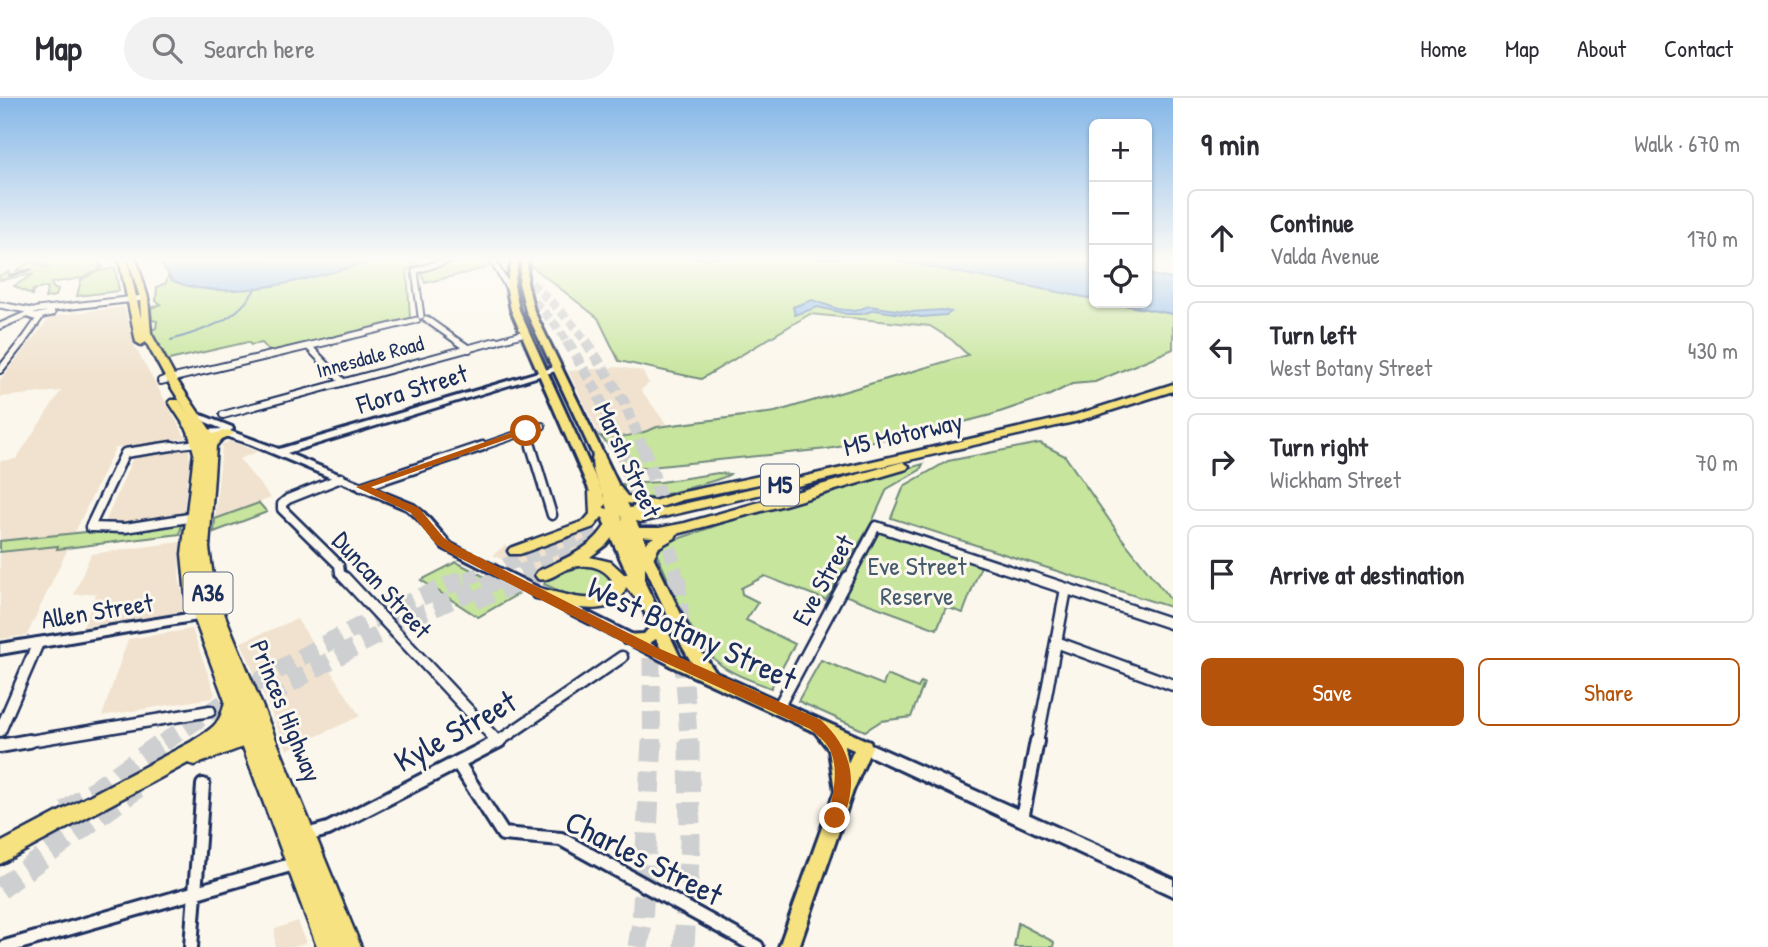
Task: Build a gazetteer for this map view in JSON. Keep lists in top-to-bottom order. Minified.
{"streets":{"highway":["M5 Motorway","M5","A36","Princes Highway"],"main road":["Flora Street","Marsh Street","Allen Street","West Botany Street"],"street":["Innesdale Road","Eve Street","Duncan Street","Kyle Street","Charles Street"]},"crossings":[["Innesdale Road","Marsh Street"],["Flora Street","Marsh Street"],["Flora Street","West Botany Street"],["Marsh Street","West Botany Street"],["Eve Street","West Botany Street"],["Duncan Street","West Botany Street"],["Duncan Street","Kyle Street"],["Allen Street","Princes Highway"],["Princes Highway","Kyle Street"],["Kyle Street","Charles Street"]],"parks":["Eve Street Reserve"],"page":{"header":"Map","search":"Search here","nav":["Home","Map","About","Contact"],"heading":["9 min","Walk · 670 m"],"map_buttons":["+","−"],"list":[["Continue","Valda Avenue","170 m"],["Turn left","West Botany Street","430 m"],["Turn right","Wickham Street","70 m"],"Arrive at destination"],"buttons":["Save","Share"]}}
